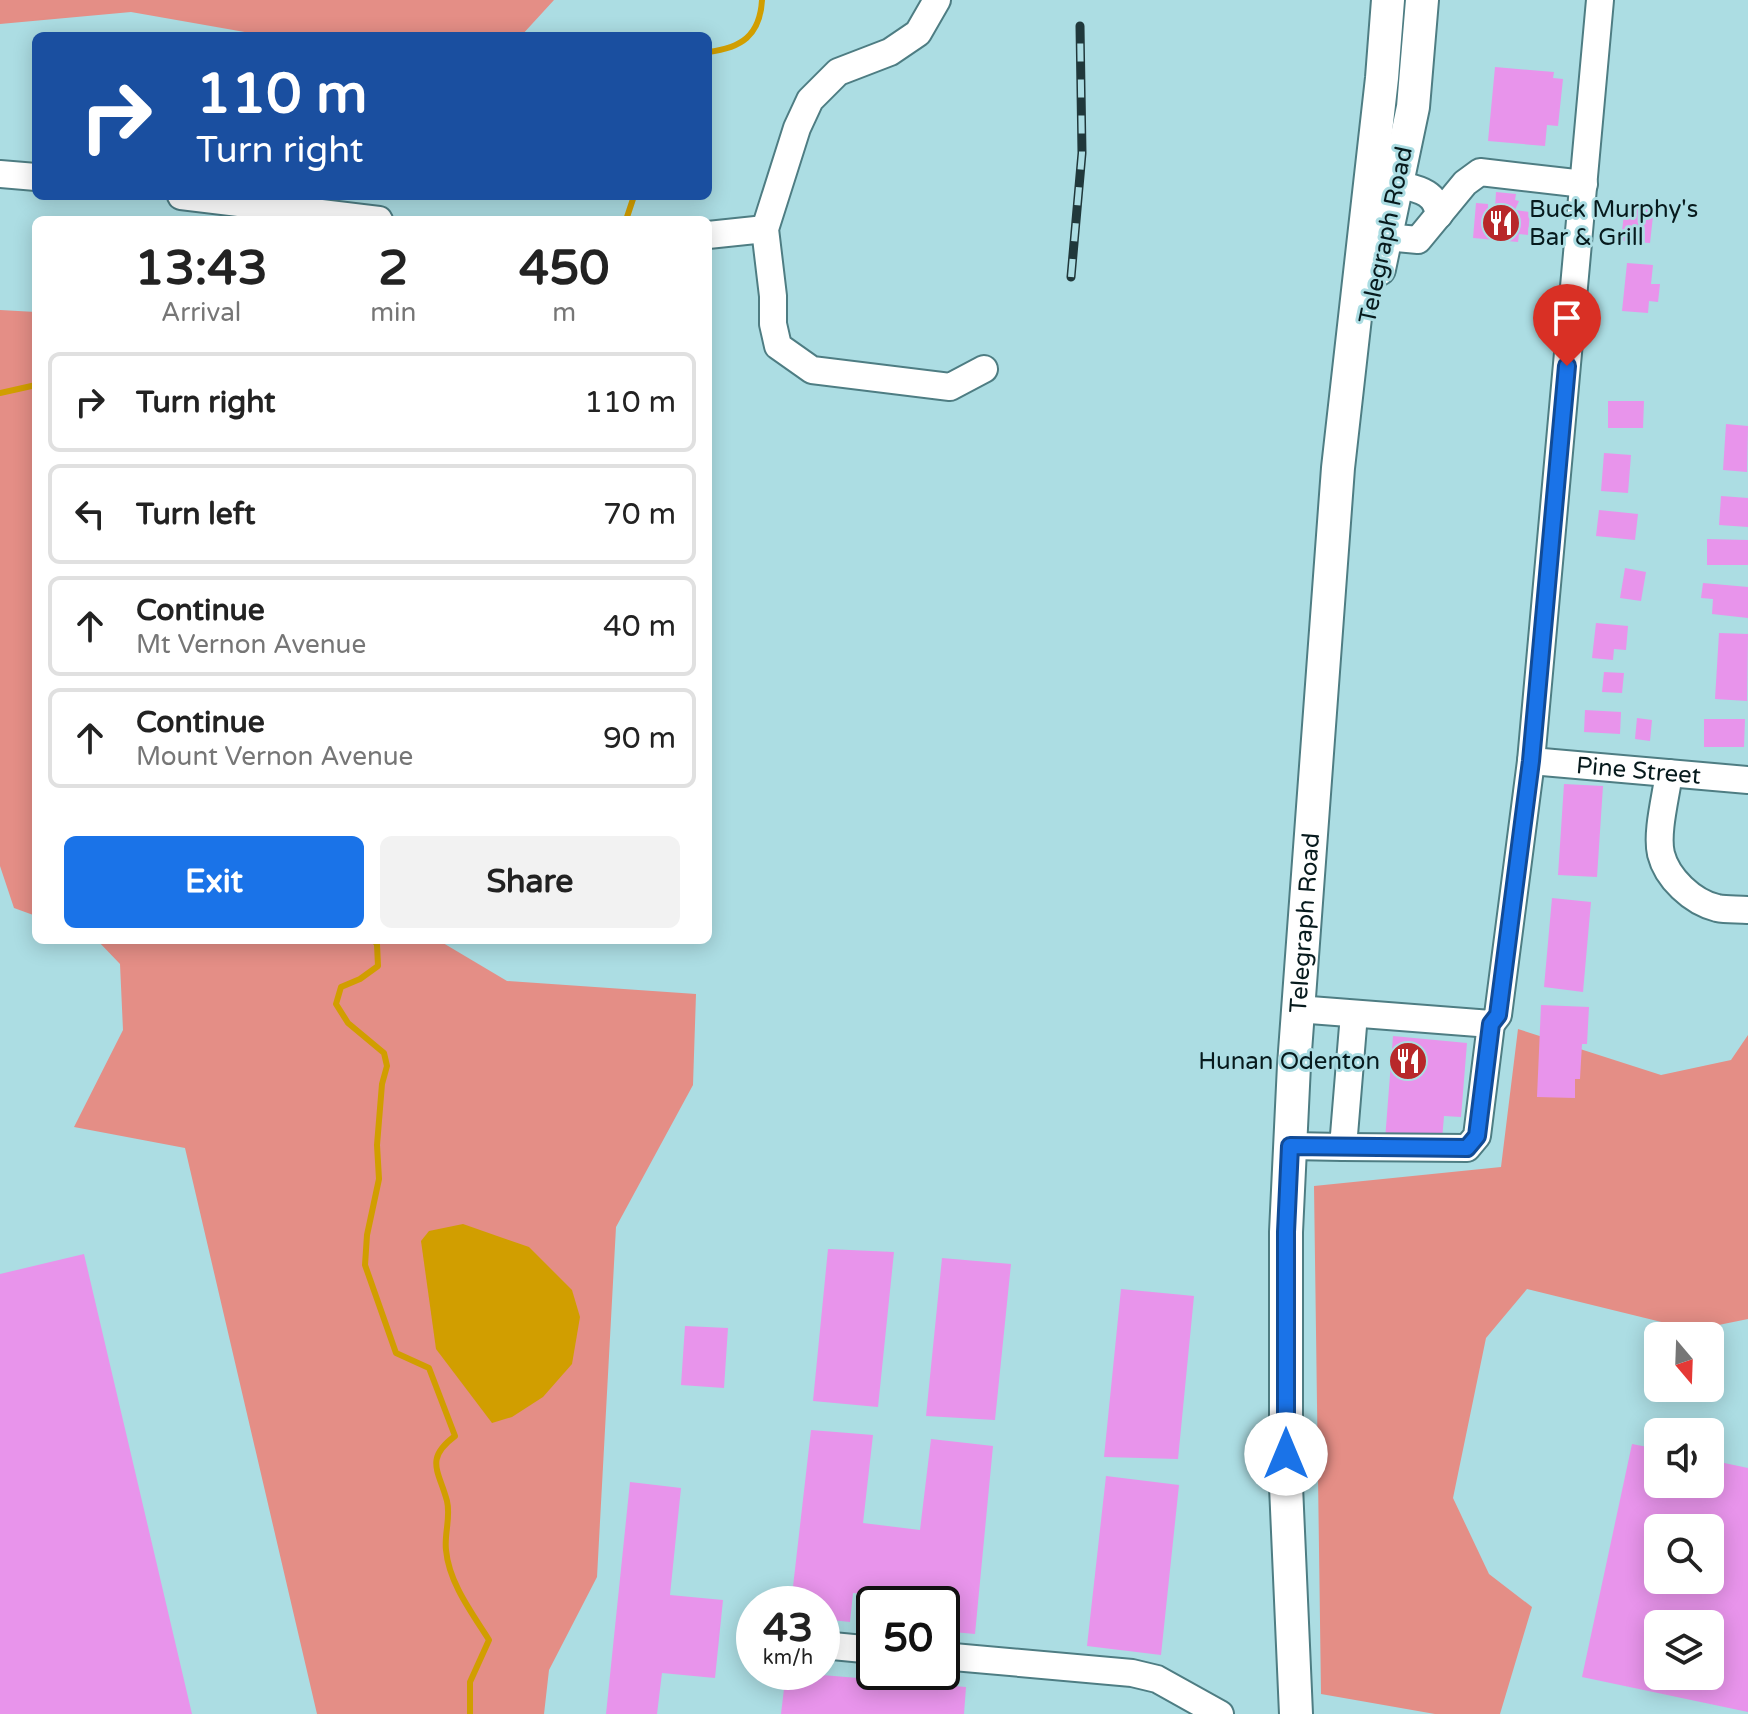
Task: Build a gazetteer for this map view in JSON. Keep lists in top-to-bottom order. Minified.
{"streets":{"main road":["Telegraph Road"],"street":["Pine Street"]},"places":{"restaurant":["Buck Murphy's Bar & Grill","Hunan Odenton"]},"north":"bottom","page":{"turn":["110 m","Turn right"],"eta":["13:43","Arrival","2","min","450","m"],"list":[{"name":"Turn right","value":"110 m"},{"name":"Turn left","value":"70 m"},{"name":"Continue","note":"Mt Vernon Avenue","value":"40 m"},{"name":"Continue","note":"Mount Vernon Avenue","value":"90 m"}],"buttons":["Exit","Share"],"speed":"43 km/h","limit":"50"}}
